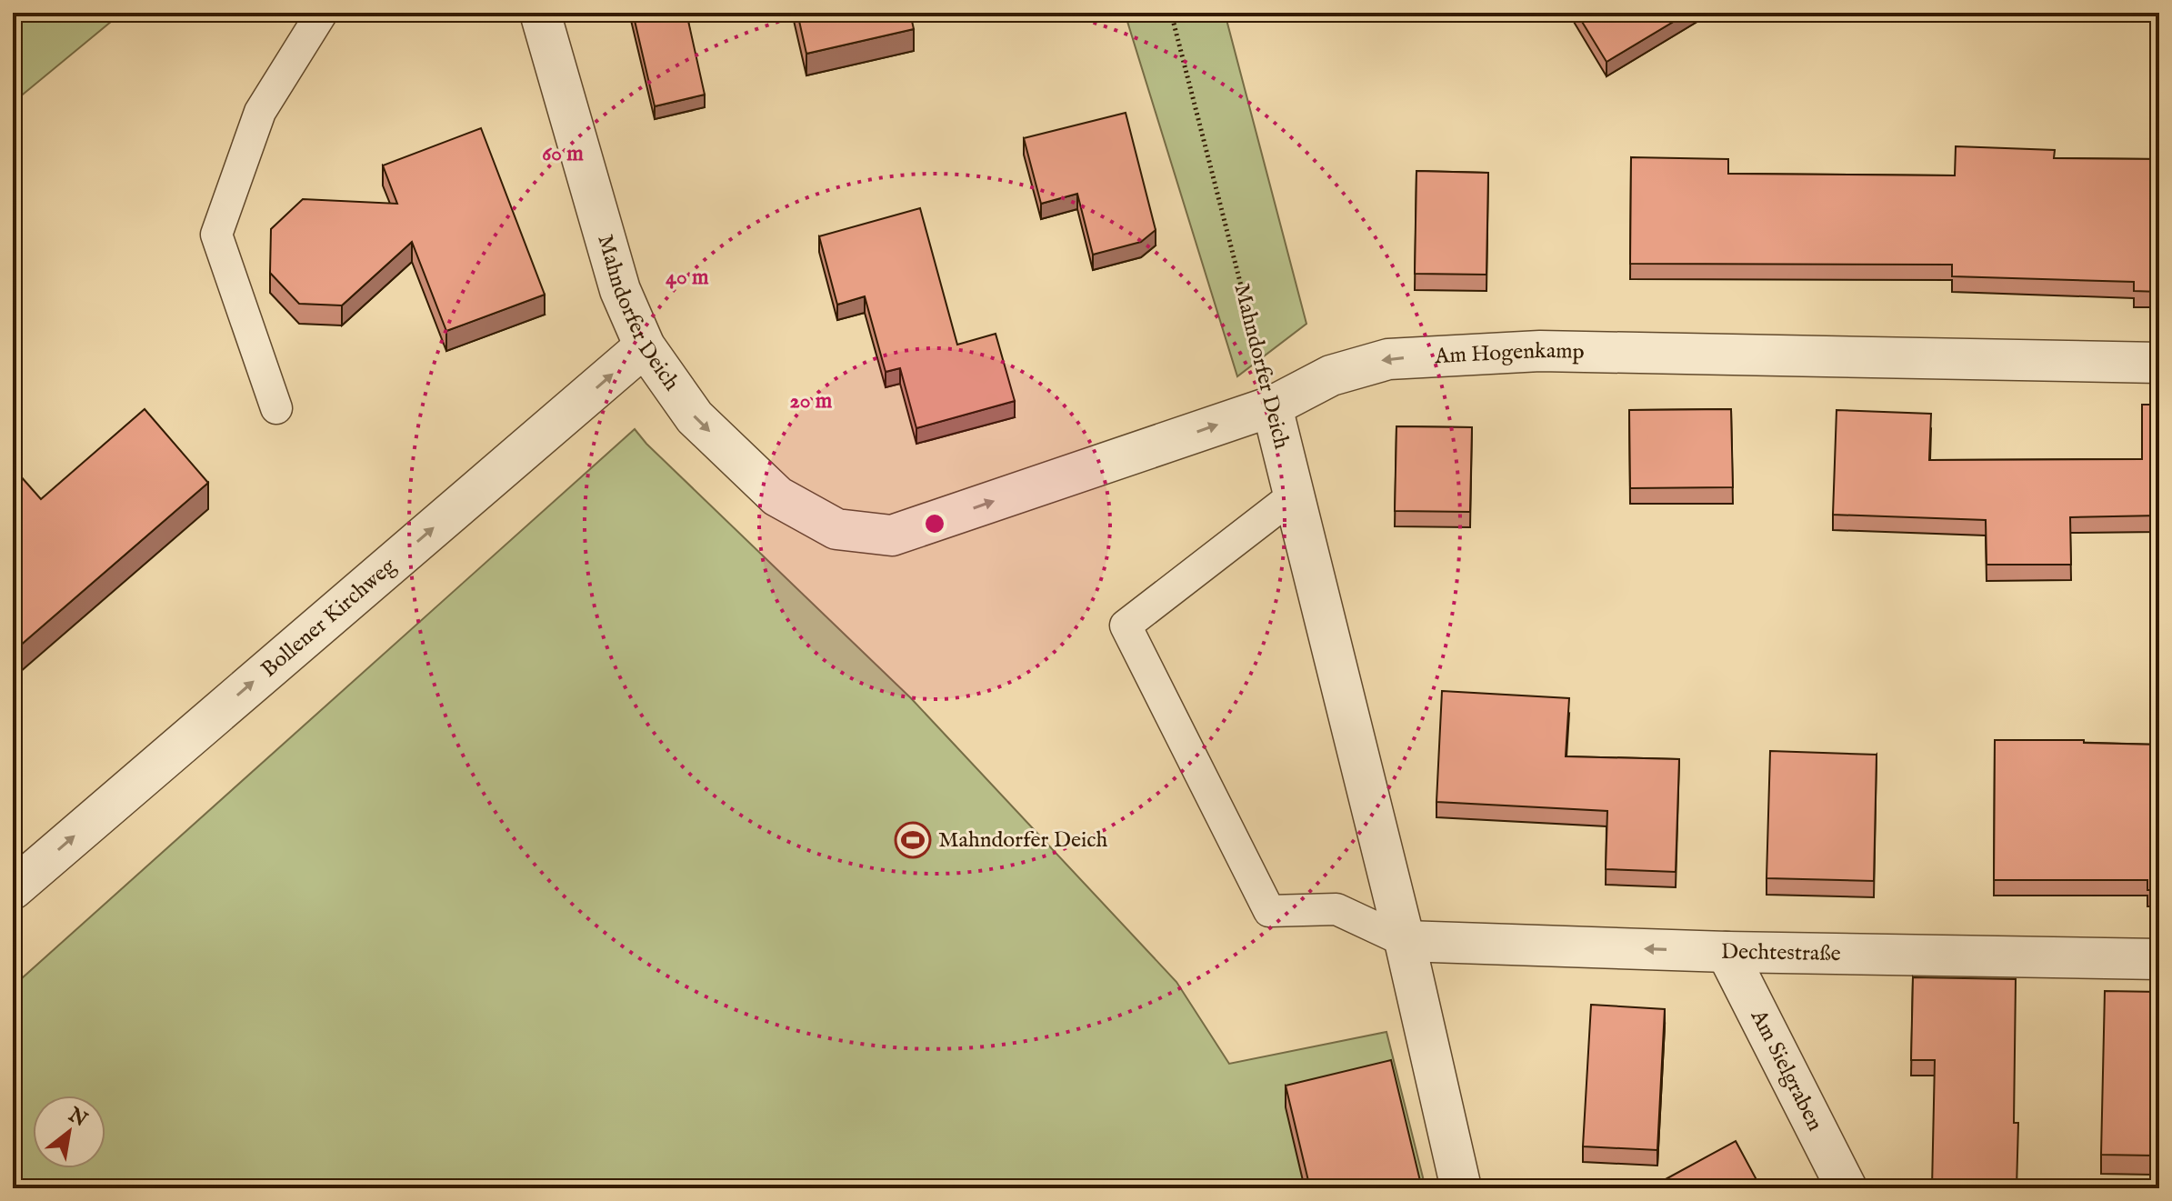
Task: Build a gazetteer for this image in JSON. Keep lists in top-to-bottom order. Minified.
{"streets":{"street":["Mahndorfer Deich","Am Hogenkamp","Bollener Kirchweg","Dechtestraße","Am Sielgraben"]},"crossings":[["Mahndorfer Deich","Am Hogenkamp"],["Mahndorfer Deich","Bollener Kirchweg"],["Mahndorfer Deich","Dechtestraße"],["Dechtestraße","Am Sielgraben"]],"one_way":["Bollener Kirchweg","Dechtestraße"],"places":{"sports":["Mahndorfer Deich"]},"north":"top right","rings":["60 m","40 m","20 m"]}
